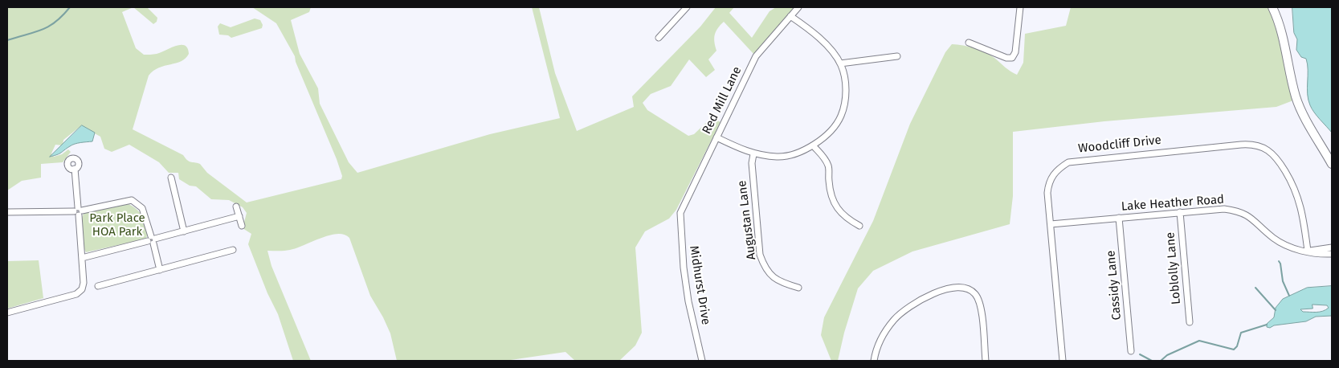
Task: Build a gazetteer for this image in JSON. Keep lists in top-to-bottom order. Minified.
{"streets":{"street":["Red Mill Lane","Woodcliff Drive","Lake Heather Road","Augustan Lane","Loblolly Lane","Midhurst Drive","Cassidy Lane"]},"crossings":[["Red Mill Lane","Midhurst Drive"],["Woodcliff Drive","Lake Heather Road"],["Lake Heather Road","Loblolly Lane"],["Lake Heather Road","Cassidy Lane"]],"parks":["Park Place HOA Park"]}
